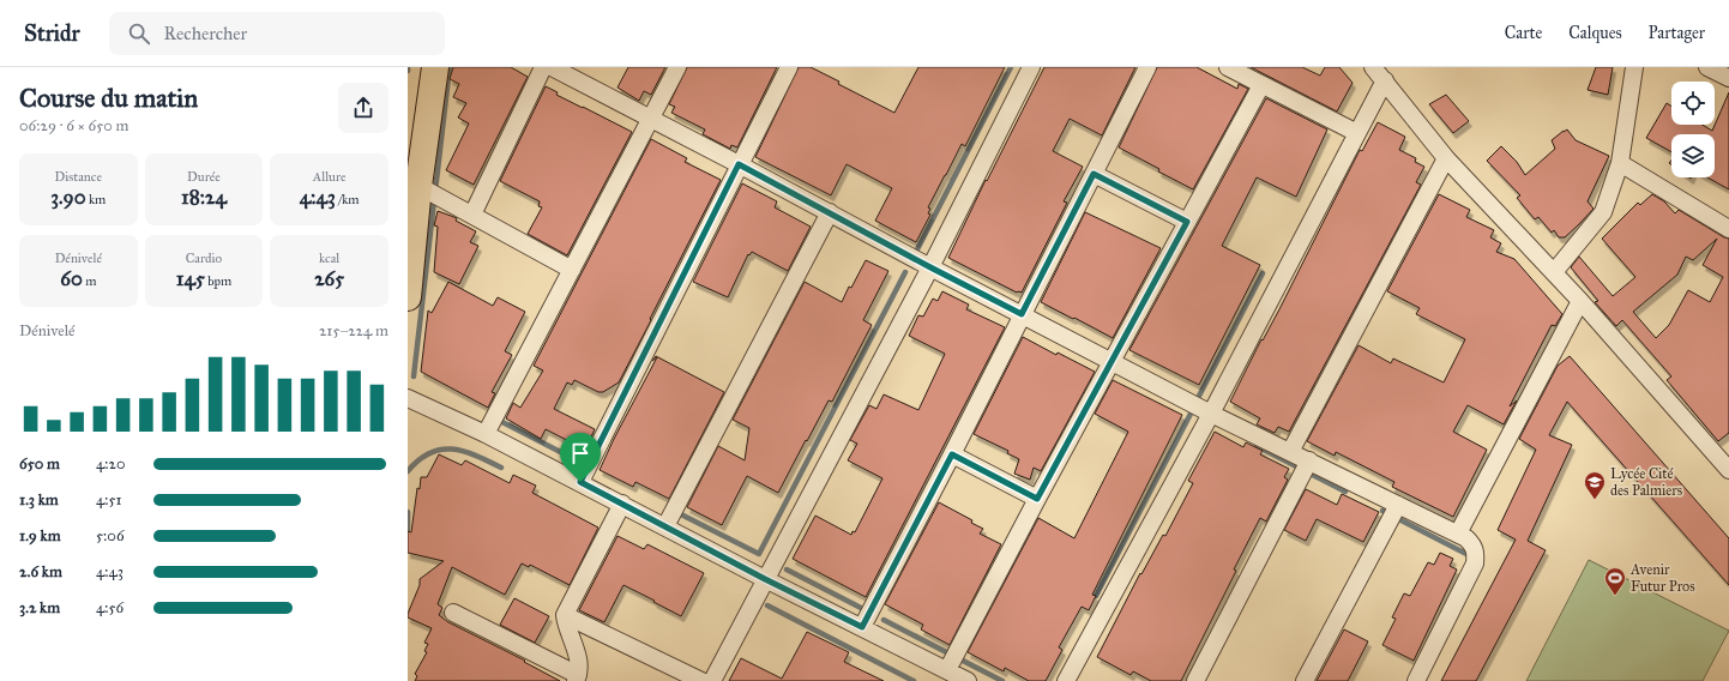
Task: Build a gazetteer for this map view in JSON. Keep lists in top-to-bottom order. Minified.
{"places":{"school or university":["Lycée Cité des Palmiers"],"sports":["Avenir Futur Pros"]},"page":{"header":"Stridr","search":"Rechercher","nav":["Carte","Calques","Partager"],"heading":["Course du matin","06:29 · 6 × 650 m"],"stats":[["Distance","3.90 km"],["Durée","18:24"],["Allure","4:43 /km"],["Dénivelé","60 m"],["Cardio","145 bpm"],["kcal","265"]],"chart":["Dénivelé","215–224 m"],"list":[{"name":"650 m","note":"4:20"},{"name":"1.3 km","note":"4:51"},{"name":"1.9 km","note":"5:06"},{"name":"2.6 km","note":"4:43"},{"name":"3.2 km","note":"4:56"}]}}
